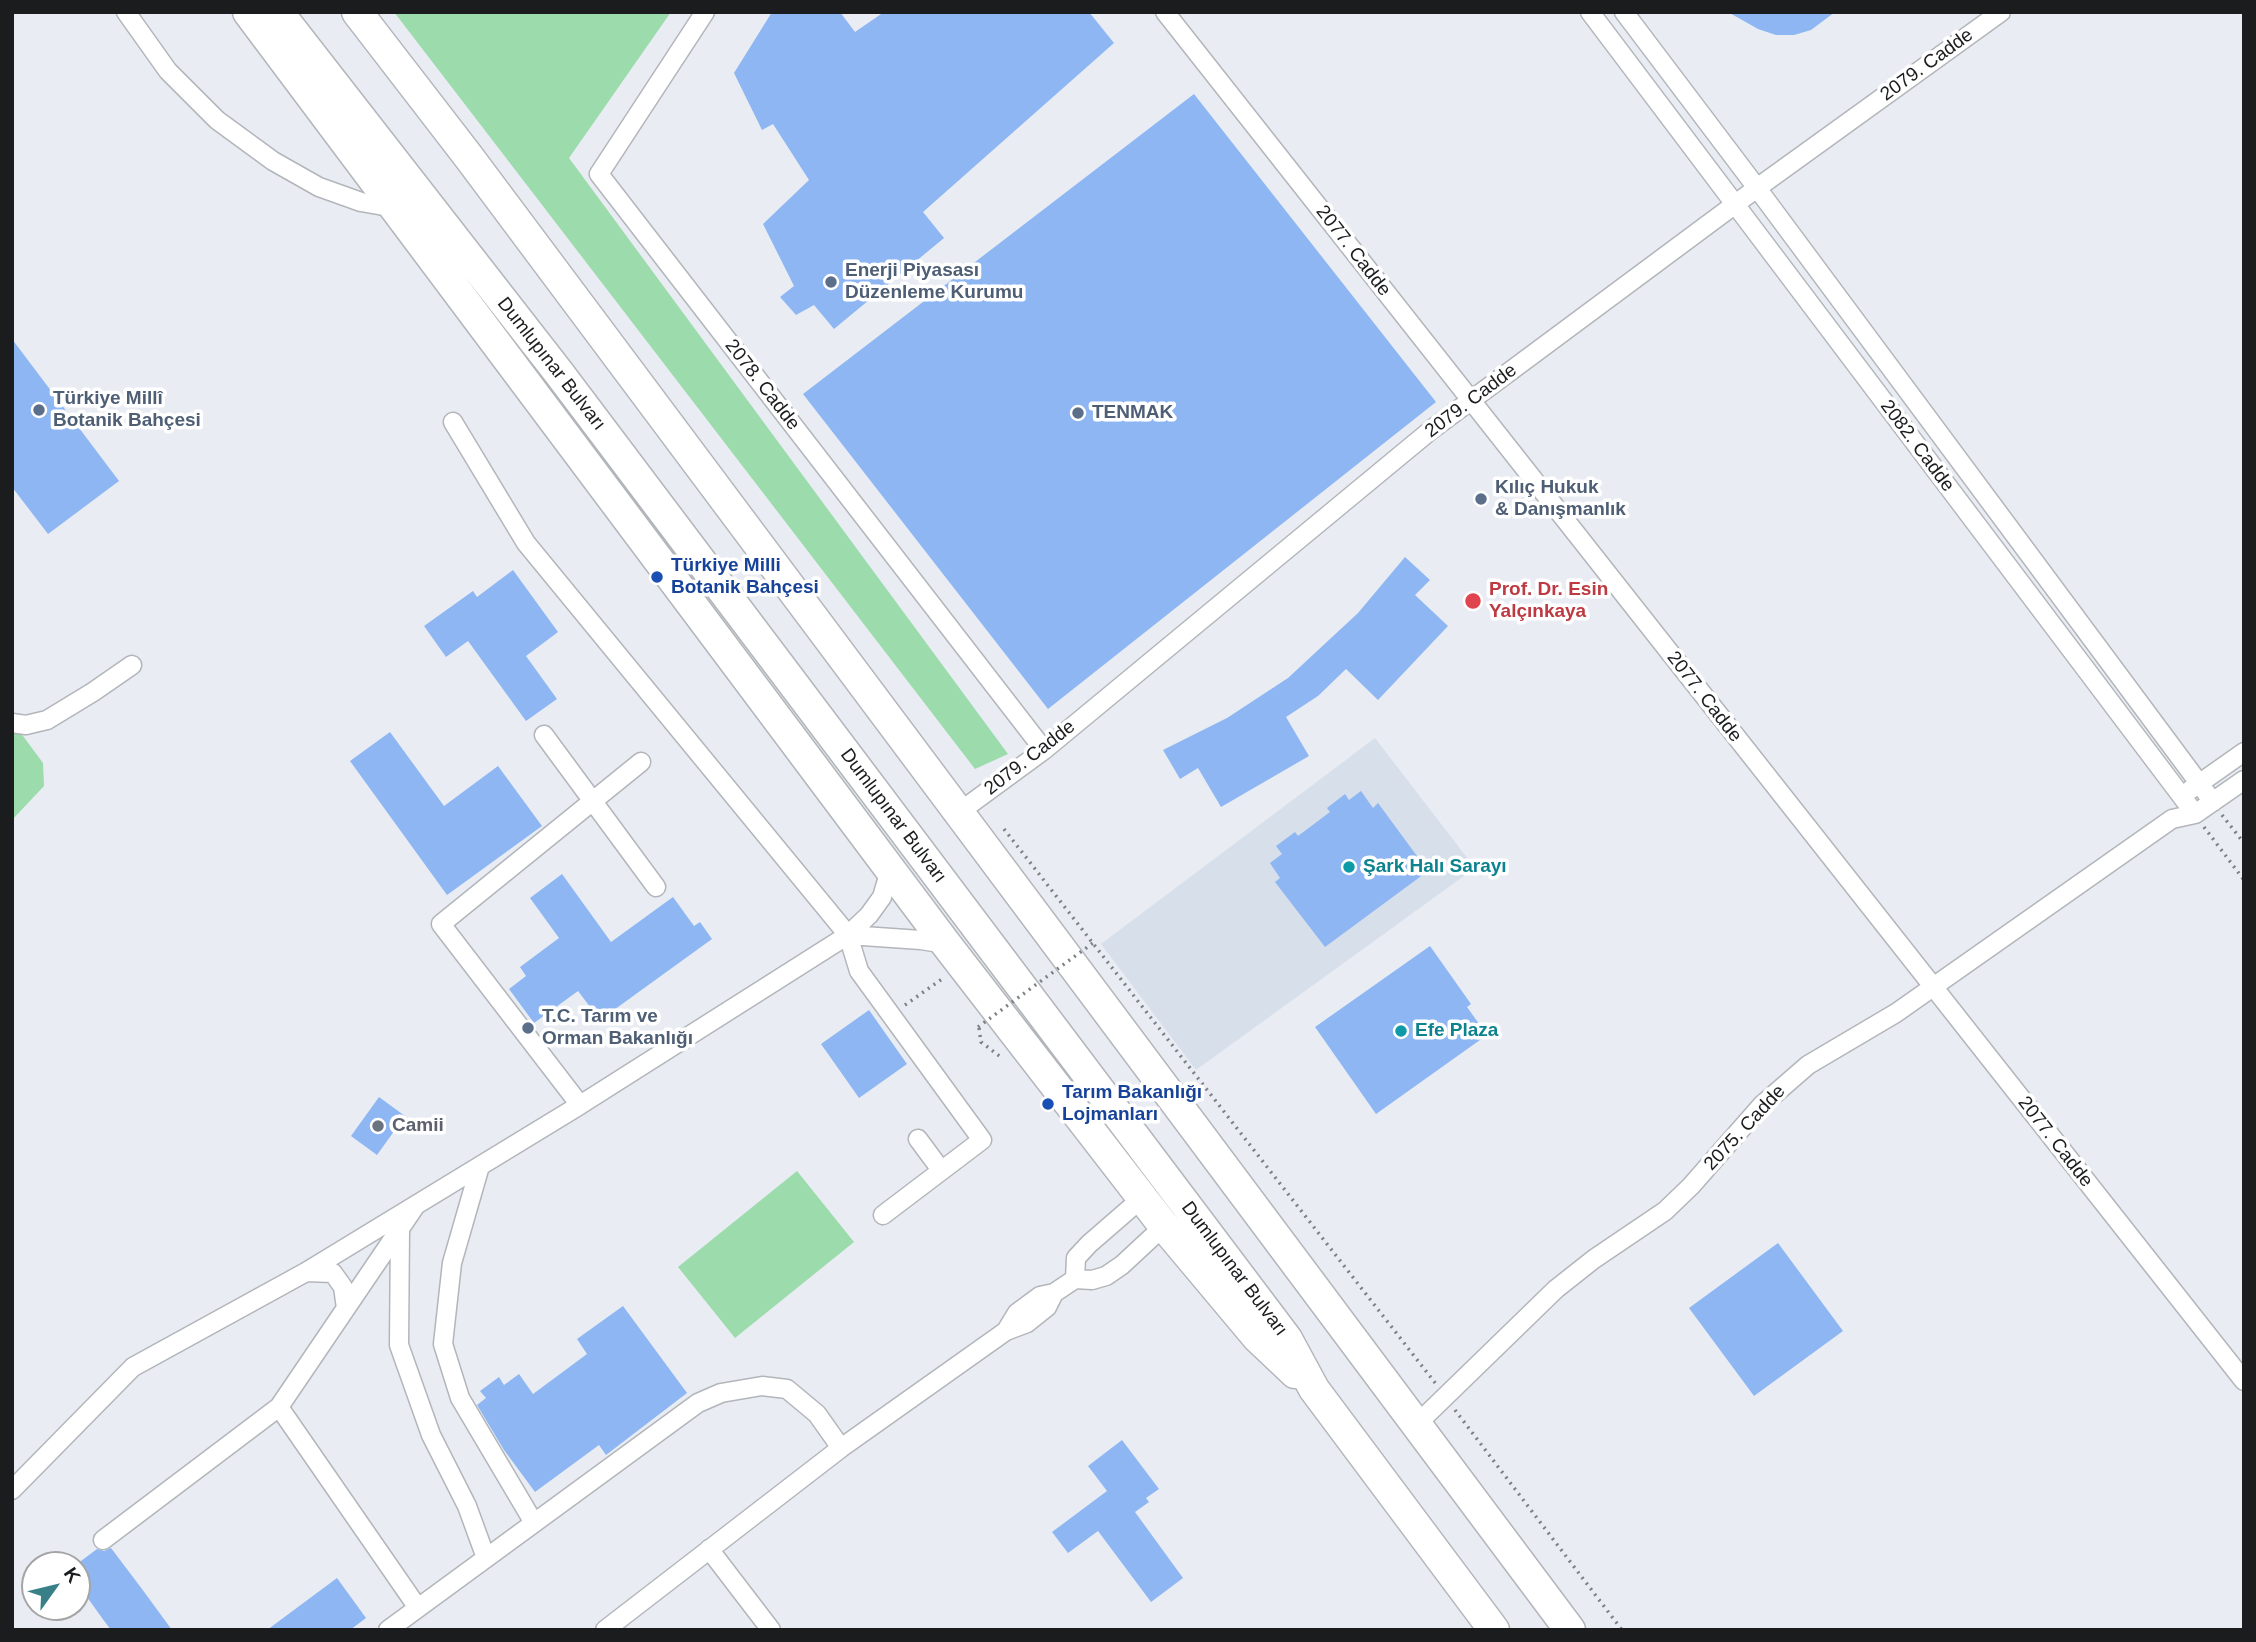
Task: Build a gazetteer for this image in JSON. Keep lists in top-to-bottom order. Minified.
{"streets":{"highway":["Dumlupınar Bulvarı"],"street":["2079. Cadde","2077. Cadde","2078. Cadde","2082. Cadde","2075. Cadde"]},"crossings":[["2079. Cadde","2077. Cadde"],["2079. Cadde","2078. Cadde"],["2079. Cadde","2082. Cadde"],["2077. Cadde","2075. Cadde"],["2082. Cadde","2075. Cadde"]],"places":["Enerji Piyasası Düzenleme Kurumu","Türkiye Millî Botanik Bahçesi","TENMAK","Kılıç Hukuk & Danışmanlık","Türkiye Milli Botanik Bahçesi","Prof. Dr. Esin Yalçınkaya","Şark Halı Sarayı","T.C. Tarım ve Orman Bakanlığı","Efe Plaza","Tarım Bakanlığı Lojmanları","Camii"],"north":"top right"}
